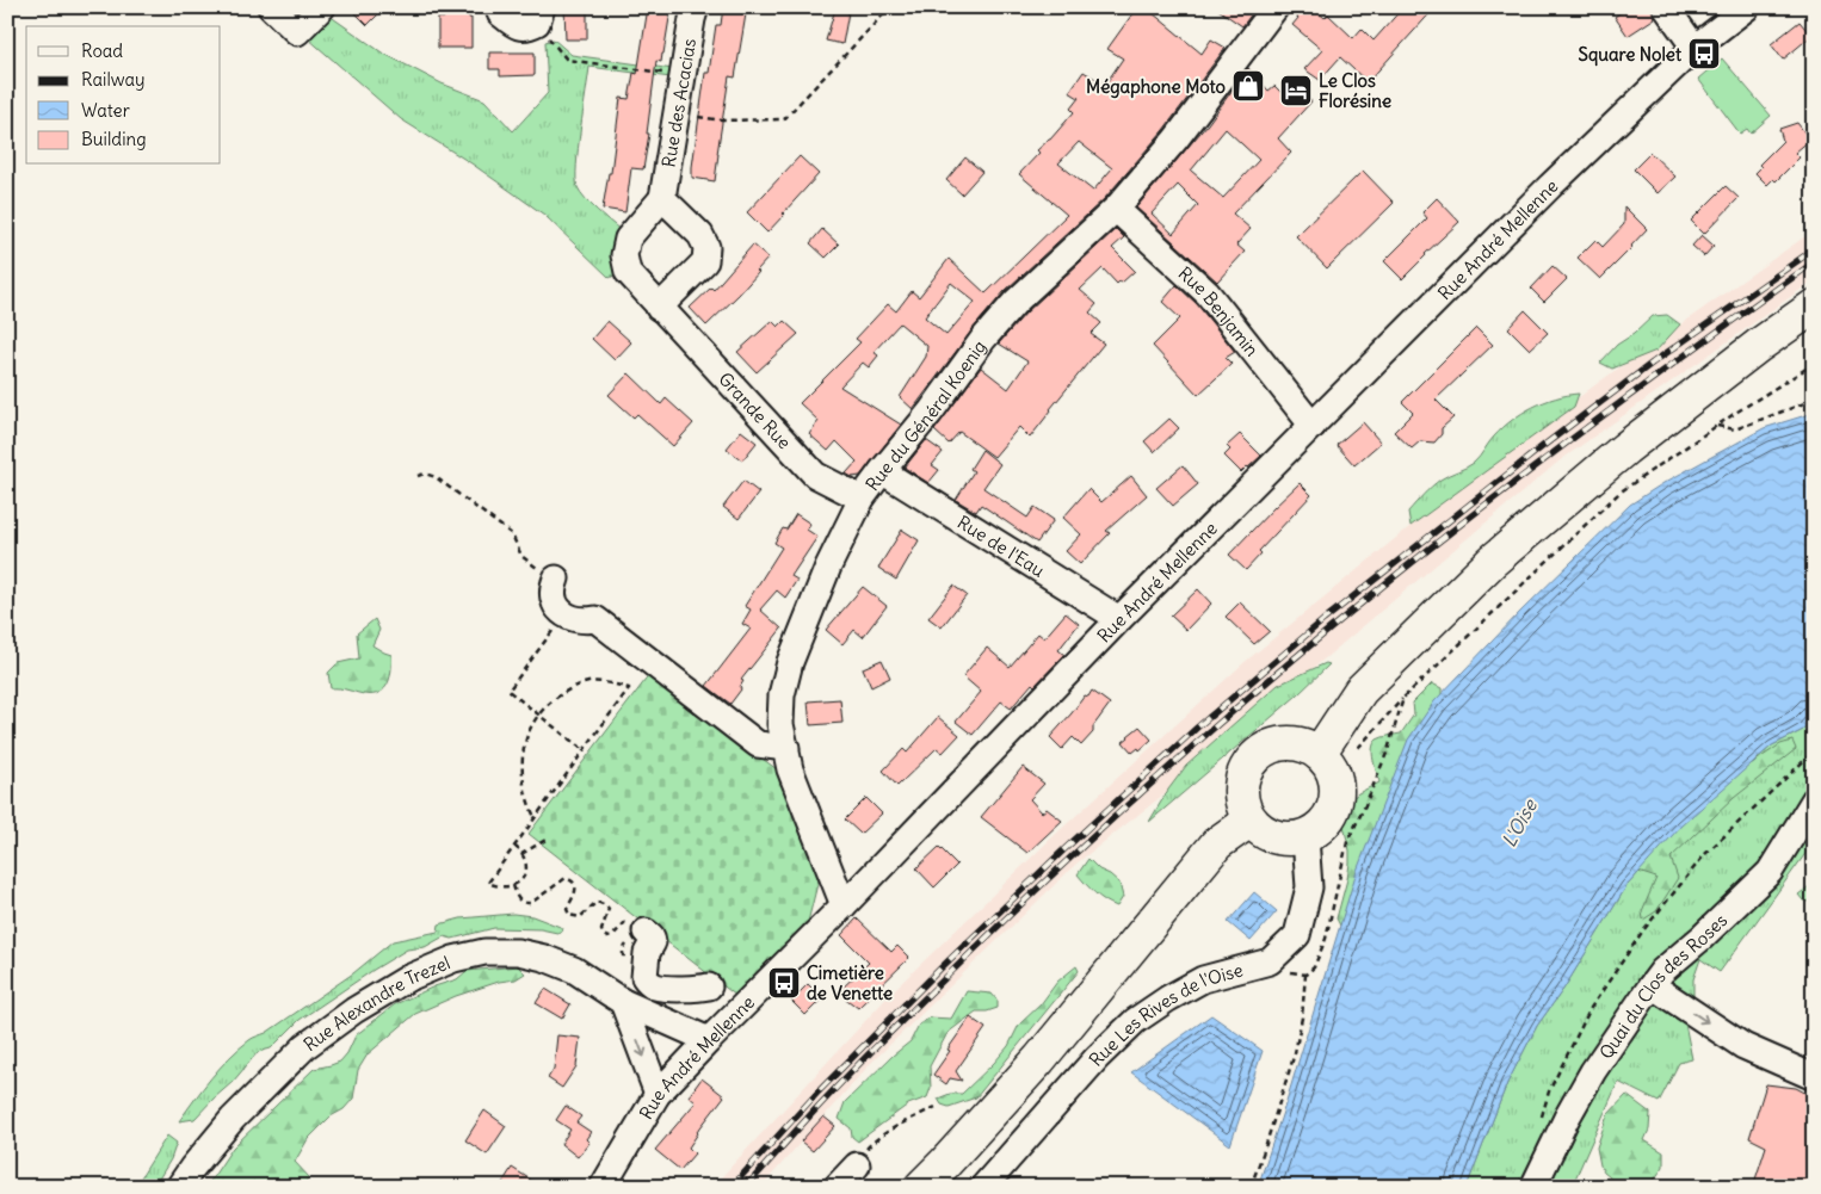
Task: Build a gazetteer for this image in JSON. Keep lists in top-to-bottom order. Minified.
{"streets":{"street":["Rue des Acacias","Rue André Mellenne","Rue Benjamin","Grande Rue","Rue du Général Koenig","Rue de l'Eau","Quai du Clos des Roses","Rue Alexandre Trezel","Rue Les Rives de l'Oise"]},"crossings":[["Rue des Acacias","Grande Rue"],["Rue André Mellenne","Rue Benjamin"],["Rue André Mellenne","Rue du Général Koenig"],["Rue André Mellenne","Rue de l'Eau"],["Rue André Mellenne","Rue Alexandre Trezel"],["Rue Benjamin","Rue du Général Koenig"],["Grande Rue","Rue du Général Koenig"],["Rue du Général Koenig","Rue de l'Eau"]],"water":["L'Oise"],"places":{"bus stop":["Square Nolet","Cimetière de Venette"],"shop":["Mégaphone Moto"],"hotel":["Le Clos Florésine"]},"legend":["Road","Railway","Water","Building"]}
